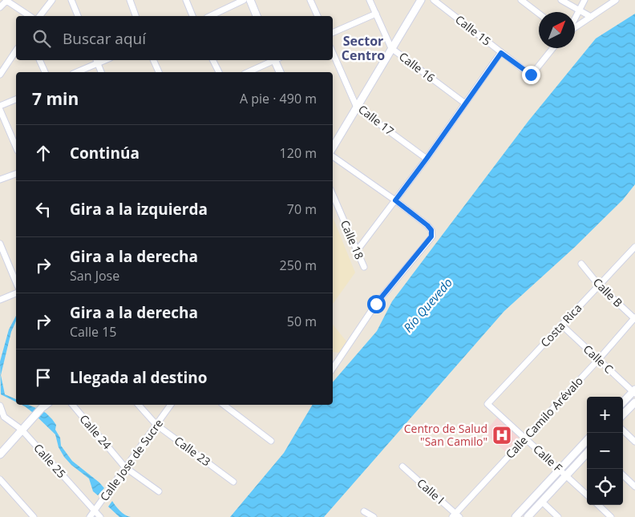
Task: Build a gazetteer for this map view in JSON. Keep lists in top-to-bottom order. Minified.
{"streets":{"street":["Calle 15","Calle 16","Calle 17","Calle 18","Calle B","Costa Rica","Calle C","Calle Camilo Arévalo","Calle 24","Calle 23","Calle F","Calle Jose de Sucre","Calle 25","Calle I"]},"crossings":[["Calle B","Costa Rica"],["Calle B","Calle Camilo Arévalo"],["Costa Rica","Calle C"],["Costa Rica","Calle F"],["Calle C","Calle Camilo Arévalo"],["Calle Camilo Arévalo","Calle F"],["Calle Camilo Arévalo","Calle I"],["Calle 24","Calle Jose de Sucre"],["Calle 23","Calle Jose de Sucre"],["Calle Jose de Sucre","Calle 25"]],"districts":["Sector Centro"],"water":["Río Quevedo"],"places":{"hospital":["Centro de Salud \"San Camilo\""]},"north":"top right","page":{"search":"Buscar aquí","heading":["7 min","A pie · 490 m"],"list":[["Continúa","120 m"],["Gira a la izquierda","70 m"],["Gira a la derecha","San Jose","250 m"],["Gira a la derecha","Calle 15","50 m"],"Llegada al destino"],"map_buttons":["+","−"]}}
